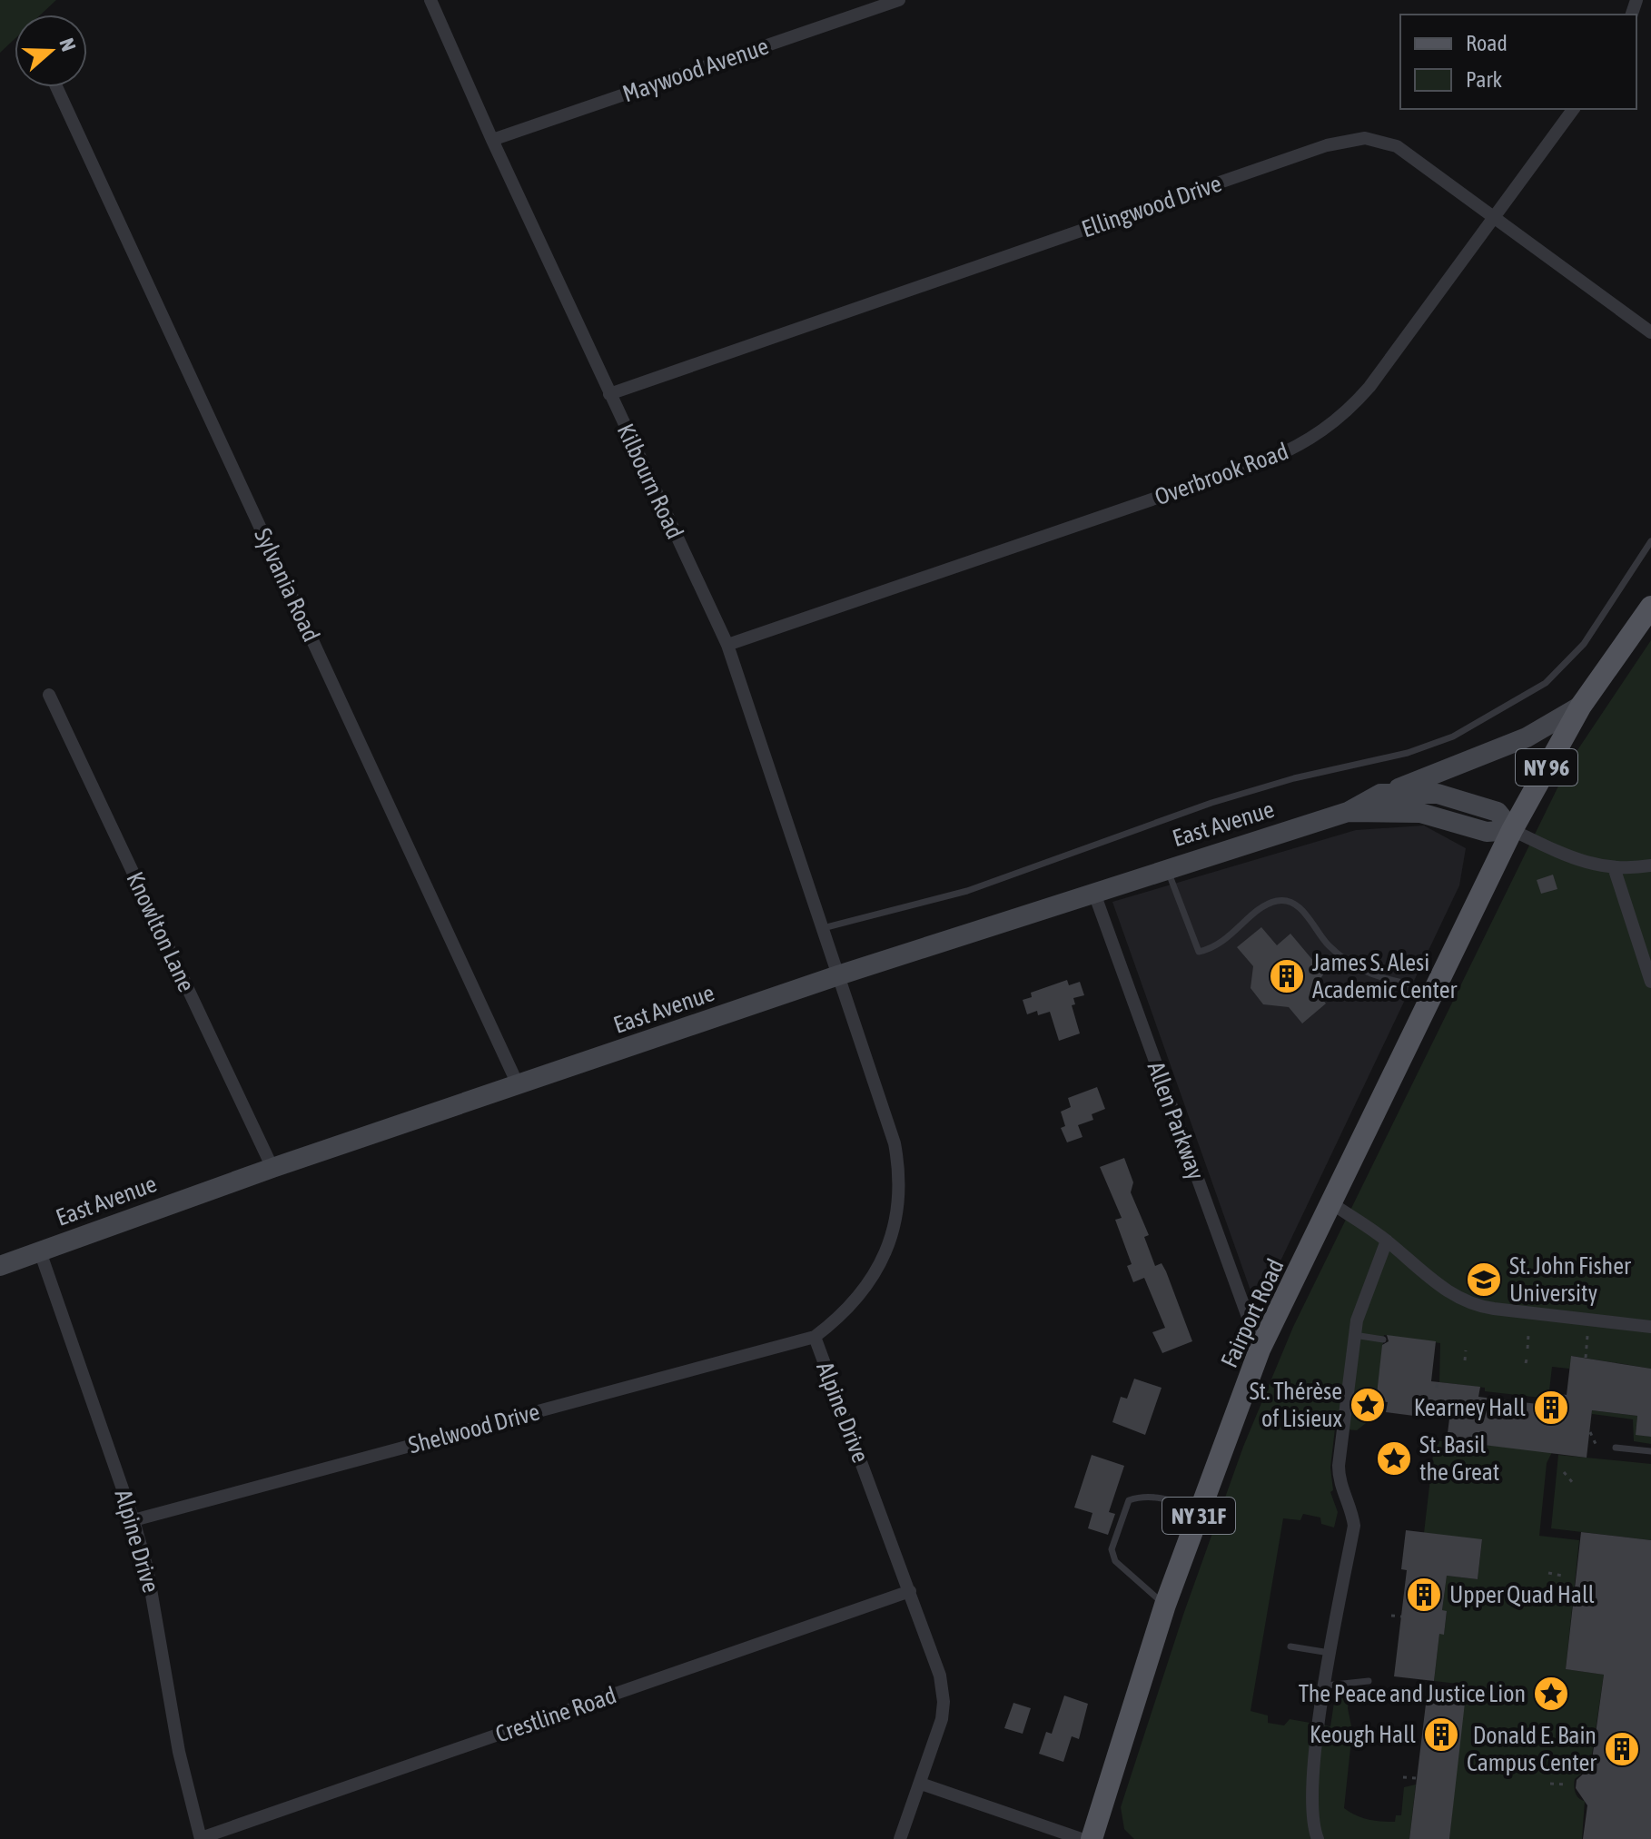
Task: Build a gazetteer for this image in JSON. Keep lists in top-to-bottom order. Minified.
{"streets":{"main road":["NY 96","East Avenue","Fairport Road","NY 31F"],"street":["Maywood Avenue","Ellingwood Drive","Overbrook Road","Kilbourn Road","Sylvania Road","Knowlton Lane","Allen Parkway","Alpine Drive","Shelwood Drive","Crestline Road"]},"crossings":[["Maywood Avenue","Kilbourn Road"],["Ellingwood Drive","Overbrook Road"],["Ellingwood Drive","Kilbourn Road"],["Overbrook Road","Kilbourn Road"],["Kilbourn Road","East Avenue"],["Kilbourn Road","Alpine Drive"],["Sylvania Road","East Avenue"],["NY 96","East Avenue"],["NY 96","Fairport Road"],["East Avenue","Knowlton Lane"],["East Avenue","Allen Parkway"],["East Avenue","Fairport Road"],["East Avenue","Alpine Drive"],["Allen Parkway","Fairport Road"],["Alpine Drive","Shelwood Drive"],["Alpine Drive","Crestline Road"]],"places":{"building":["James S. Alesi Academic Center","Kearney Hall","Upper Quad Hall","Keough Hall","Donald E. Bain Campus Center"],"school or university":["St. John Fisher University"],"place":["St. Thérèse of Lisieux","St. Basil the Great","The Peace and Justice Lion"]},"legend":["Road","Park"],"north":"right"}
